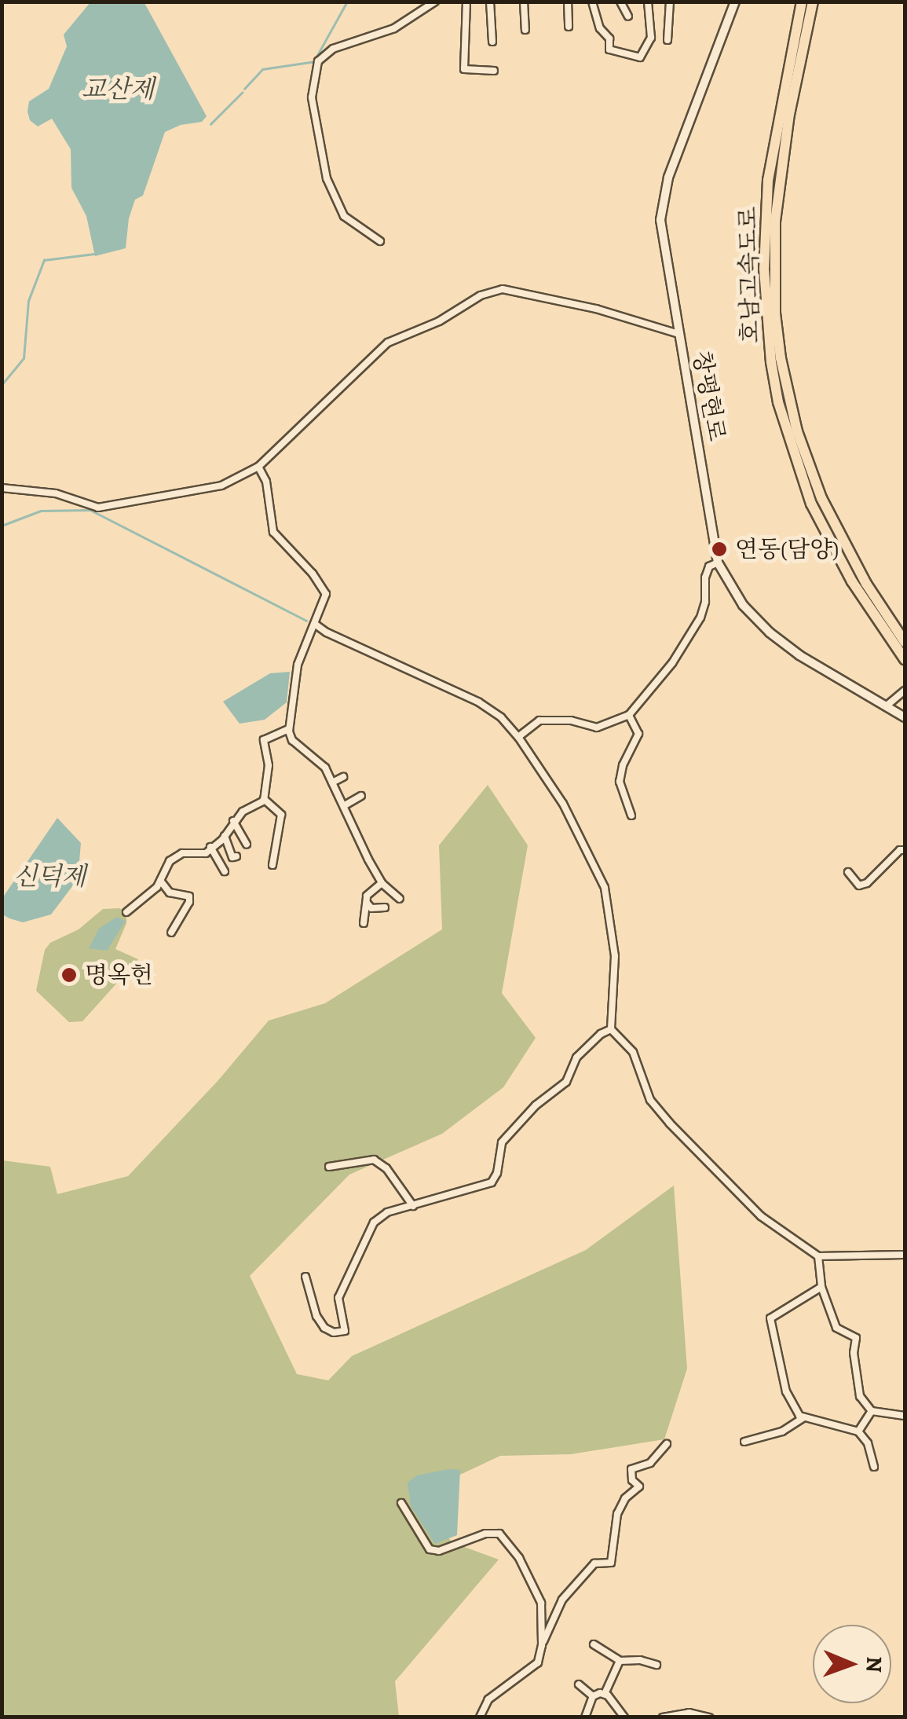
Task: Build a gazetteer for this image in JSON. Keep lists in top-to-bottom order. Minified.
{"streets":{"highway":["호남고속도로"],"main road":["창평현로"]},"water":["교산제","신덕제"],"places":["연동(담양)","명옥헌"],"north":"right"}
